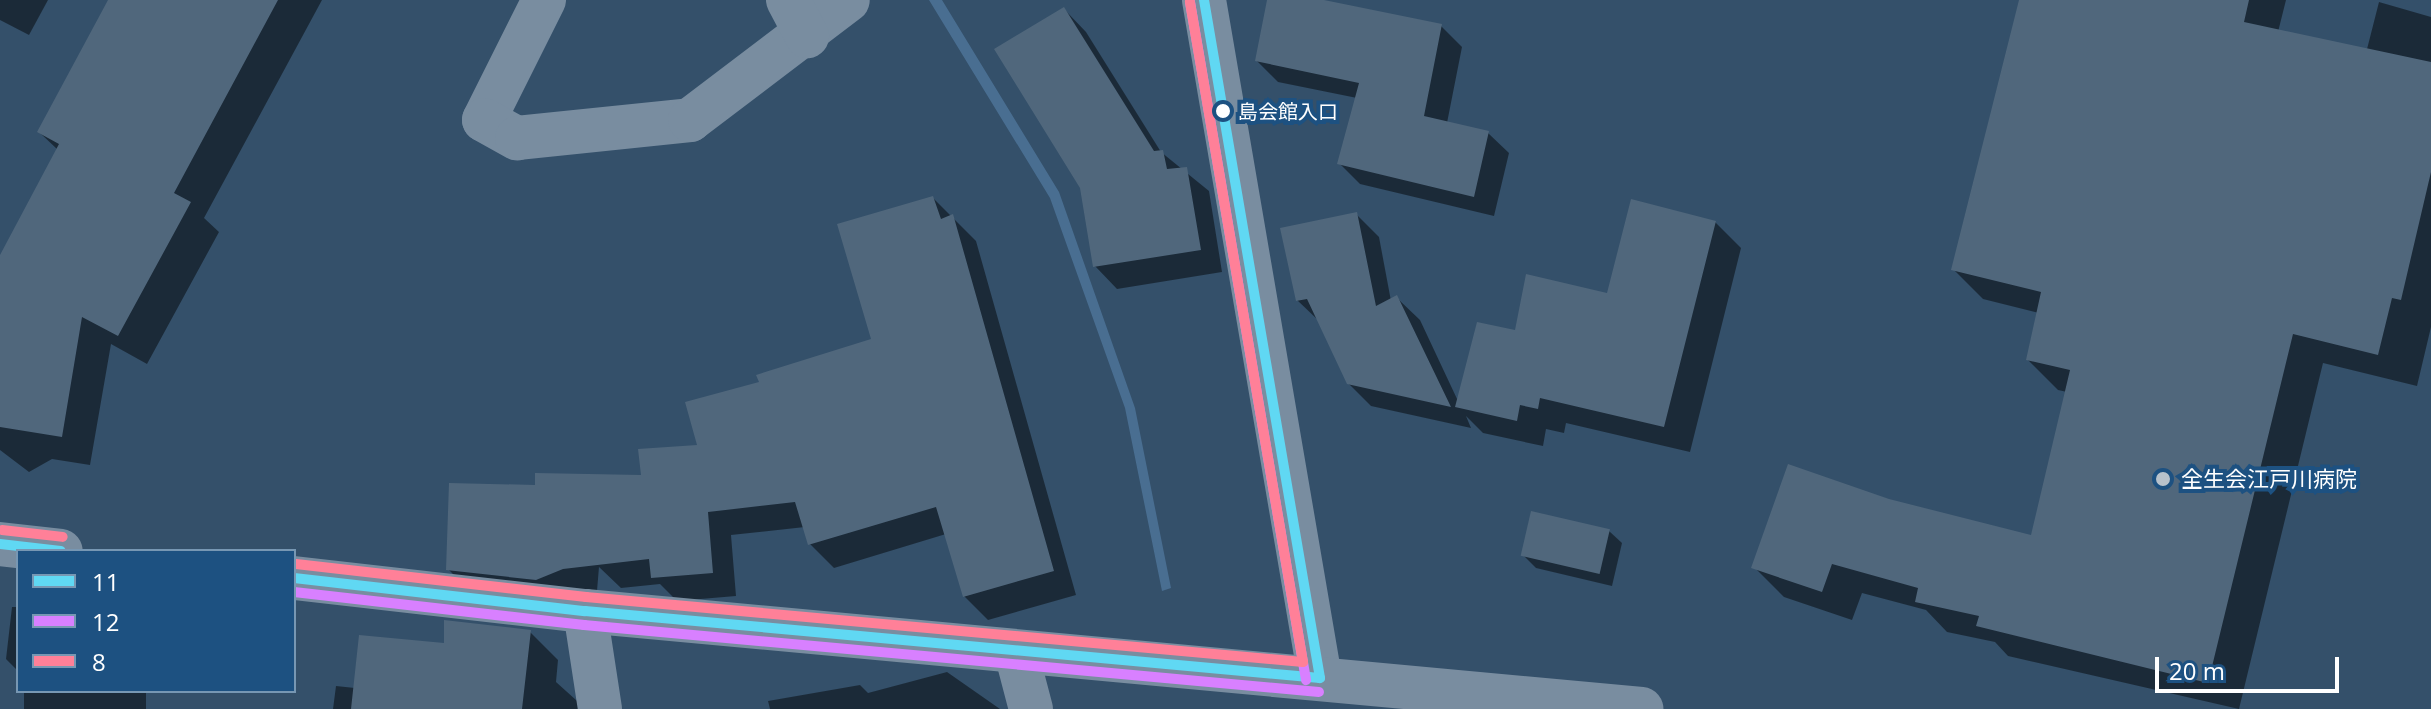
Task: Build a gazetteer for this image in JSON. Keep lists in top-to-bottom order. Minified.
{"places":["島会館入口","全生会江戸川病院"],"lines":["transit line 11","transit line 12","transit line 8"],"legend":["11","12","8"],"scale_bar":"20 m"}
